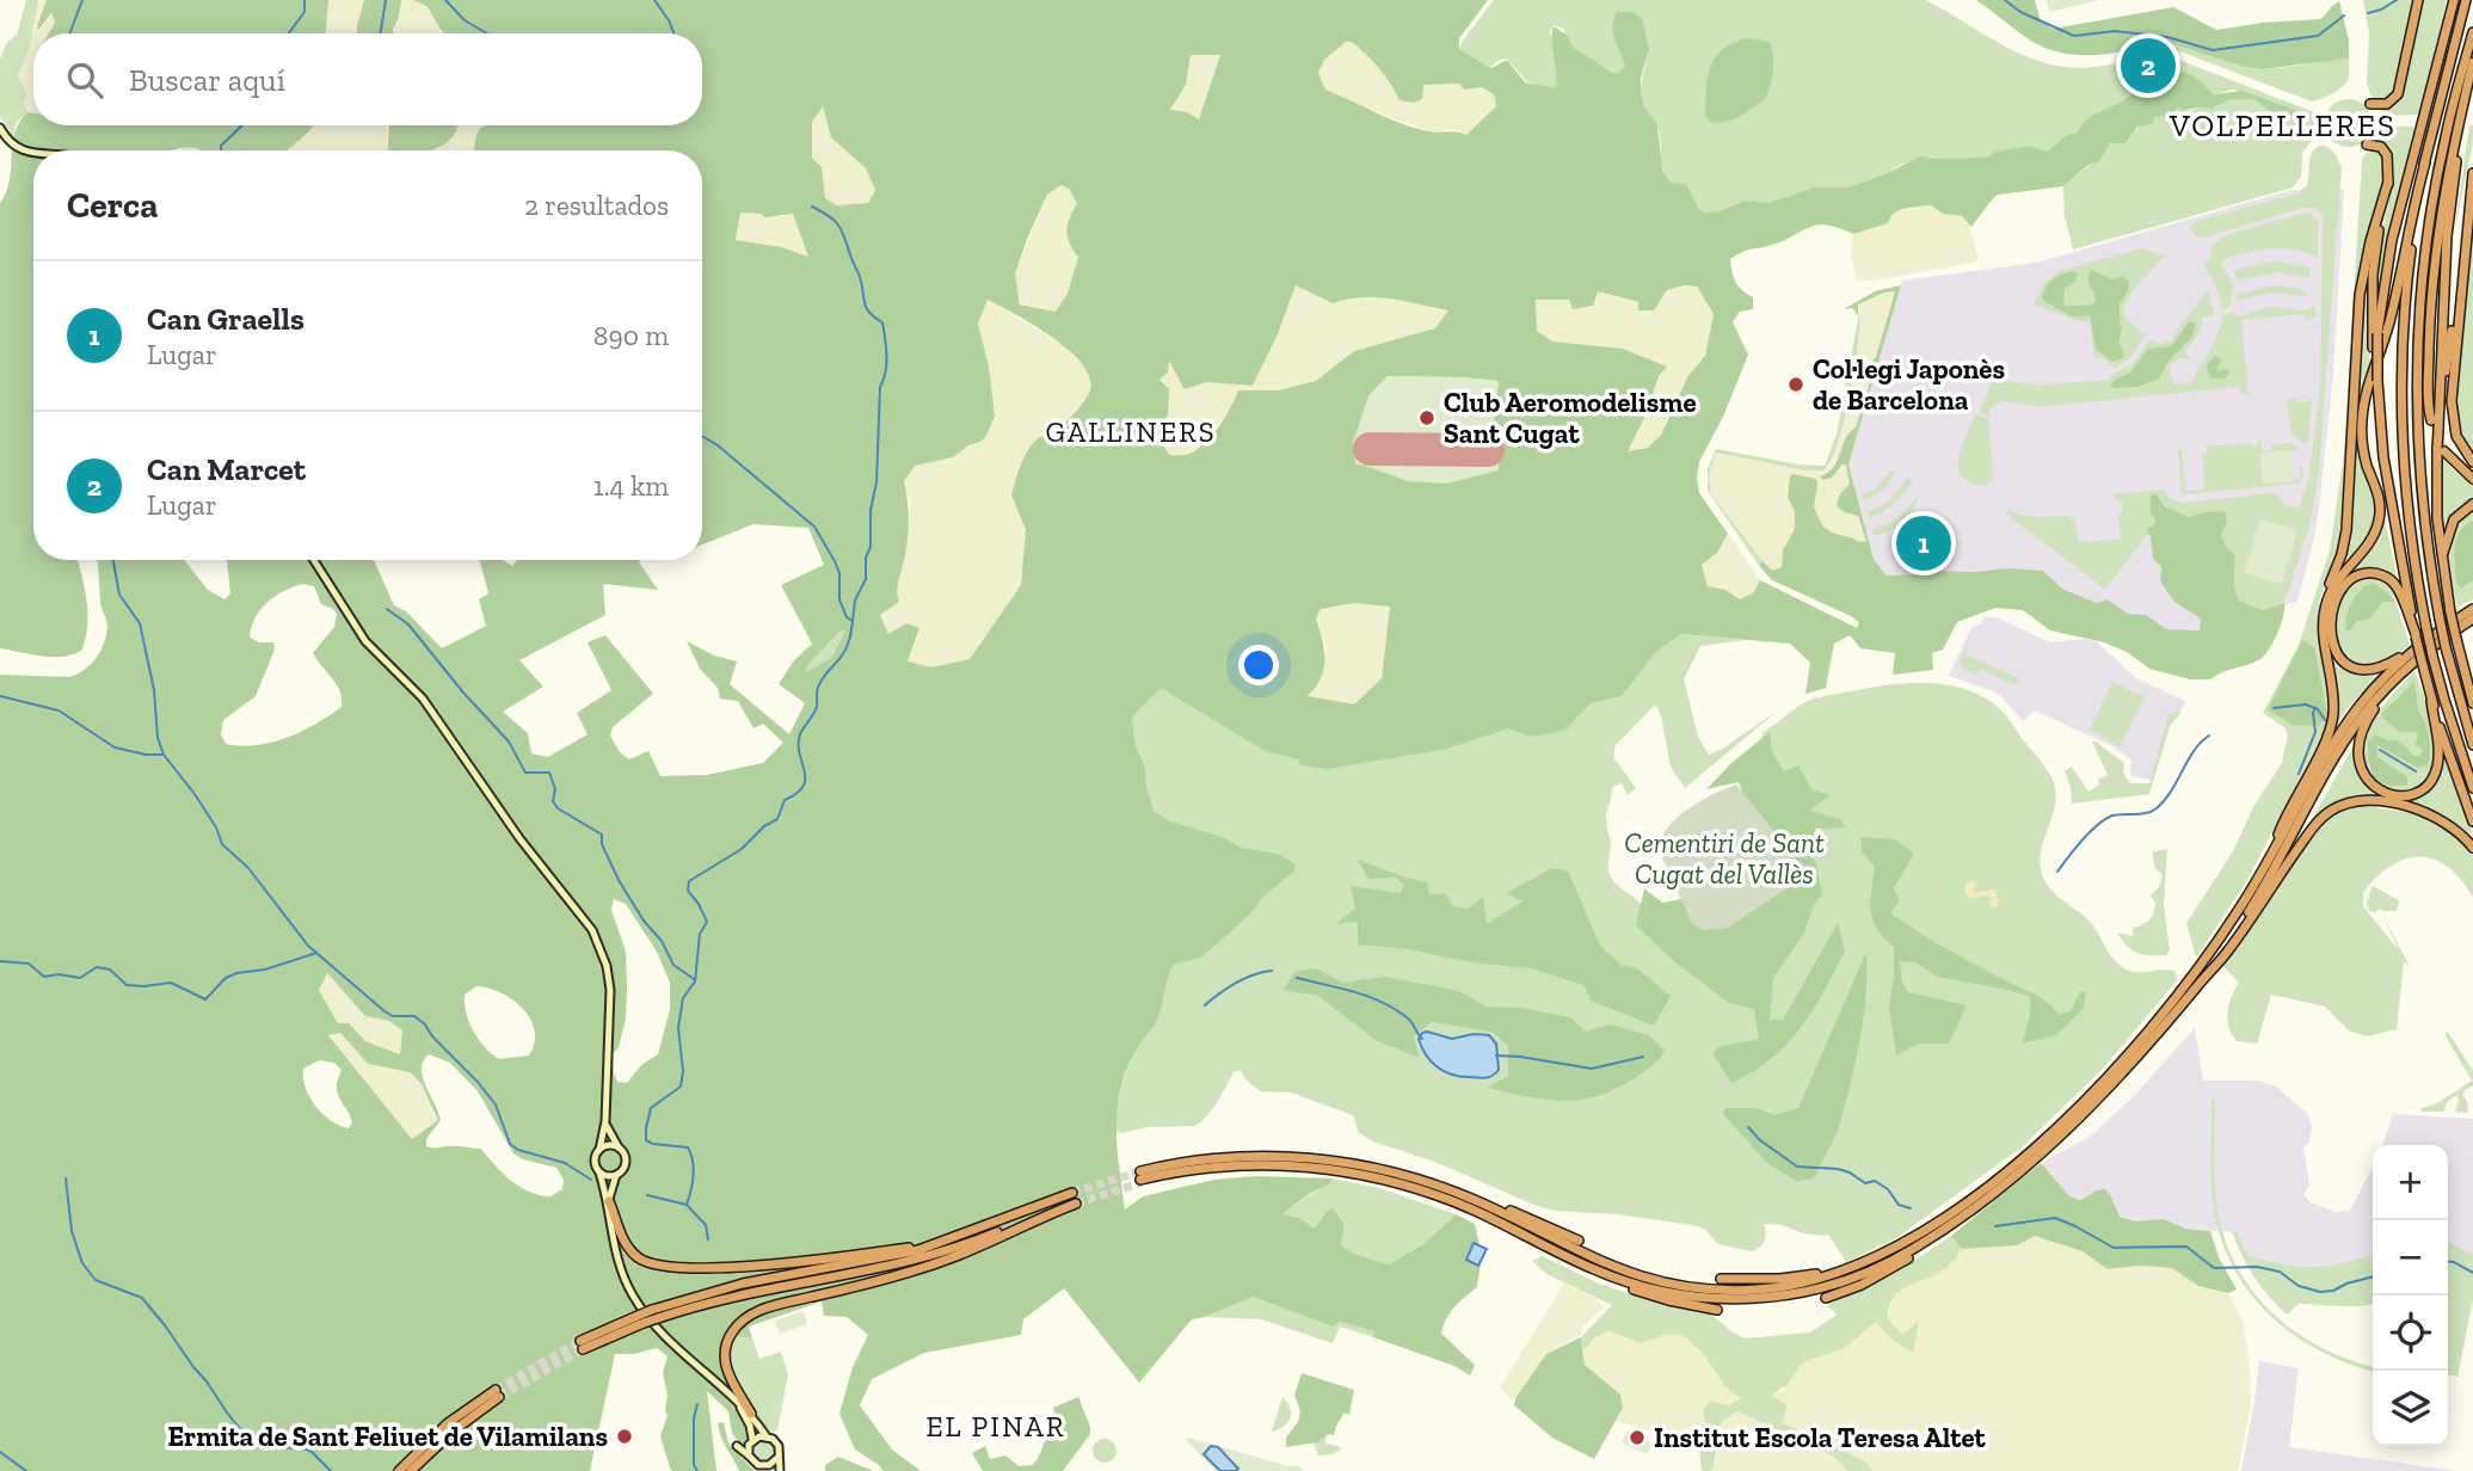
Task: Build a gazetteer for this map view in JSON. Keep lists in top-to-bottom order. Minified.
{"districts":["VOLPELLERES","GALLINERS","EL PINAR"],"parks":["Cementiri de Sant Cugat del Vallès"],"places":["Col·legi Japonès de Barcelona","Club Aeromodelisme Sant Cugat","Ermita de Sant Feliuet de Vilamilans","Institut Escola Teresa Altet"],"page":{"pins":["2","1"],"search":"Buscar aquí","heading":["Cerca","2 resultados"],"list":[{"mark":"1","name":"Can Graells","note":"Lugar","value":"890 m"},{"mark":"2","name":"Can Marcet","note":"Lugar","value":"1.4 km"}],"map_buttons":["+","−"]}}
